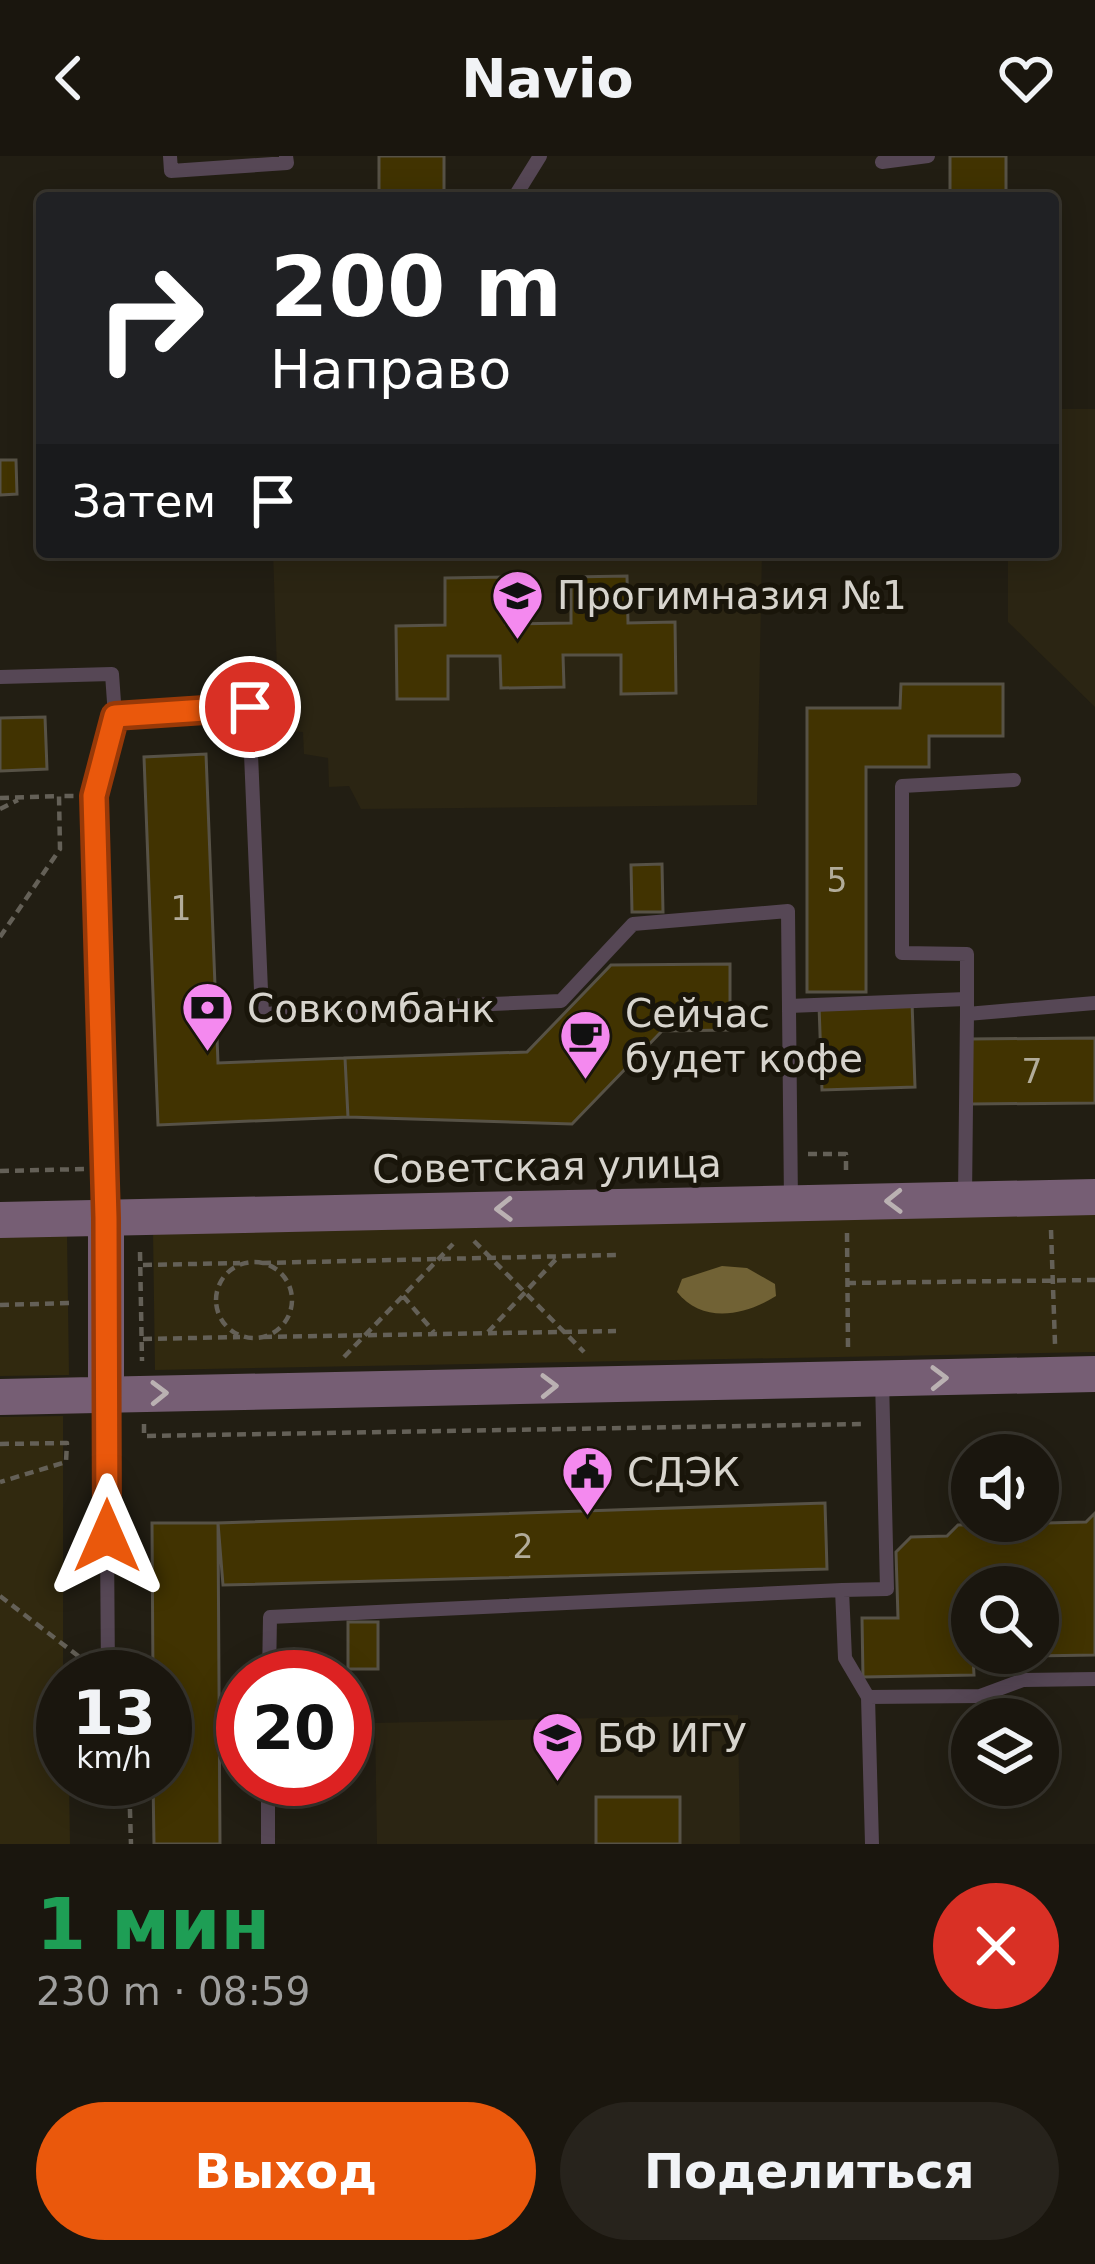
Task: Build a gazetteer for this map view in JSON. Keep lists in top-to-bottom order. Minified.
{"streets":{"street":["Советская улица"]},"places":{"school or university":["Прогимназия №1","БФ ИГУ"],"bank":["Совкомбанк"],"cafe":["Сейчас будет кофе"],"public building":["СДЭК"]},"house_numbers":["5","1","7","2"],"page":{"header":"Navio","turn":["200 m","Направо"],"then":"Затем","speed":"13 km/h","limit":"20","heading":["1 мин","230 m · 08:59"],"buttons":["Выход","Поделиться"]}}
